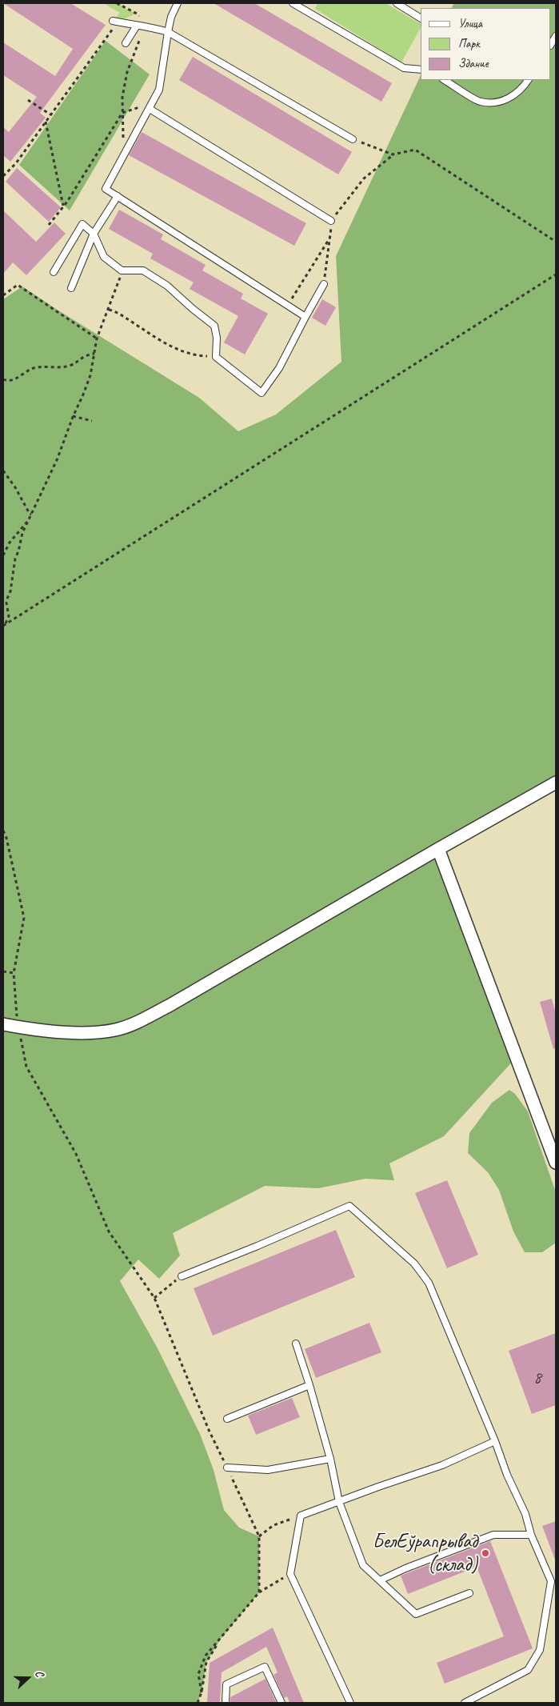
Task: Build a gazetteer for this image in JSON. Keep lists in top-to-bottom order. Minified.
{"places":["БелЕўрапрывад (склад)"],"house_numbers":["8"],"legend":["Улица","Парк","Здание"],"north":"right"}
